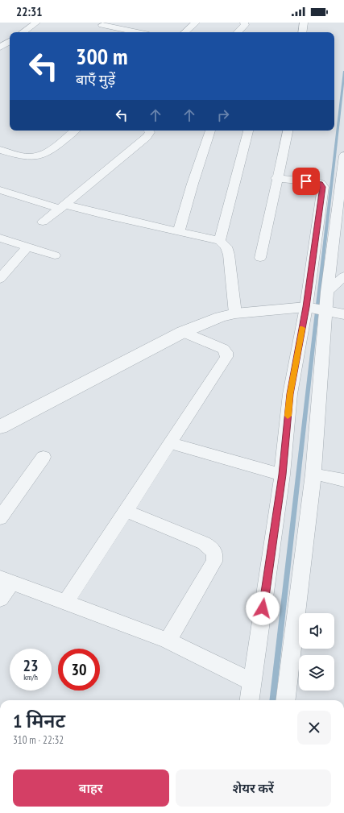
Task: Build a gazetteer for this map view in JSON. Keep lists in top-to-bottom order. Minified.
{"page":{"status":"22:31","turn":["300 m","बाएँ मुड़ें"],"speed":"23 km/h","limit":"30","heading":["1 मिनट","310 m · 22:32"],"buttons":["बाहर","शेयर करें"]}}
